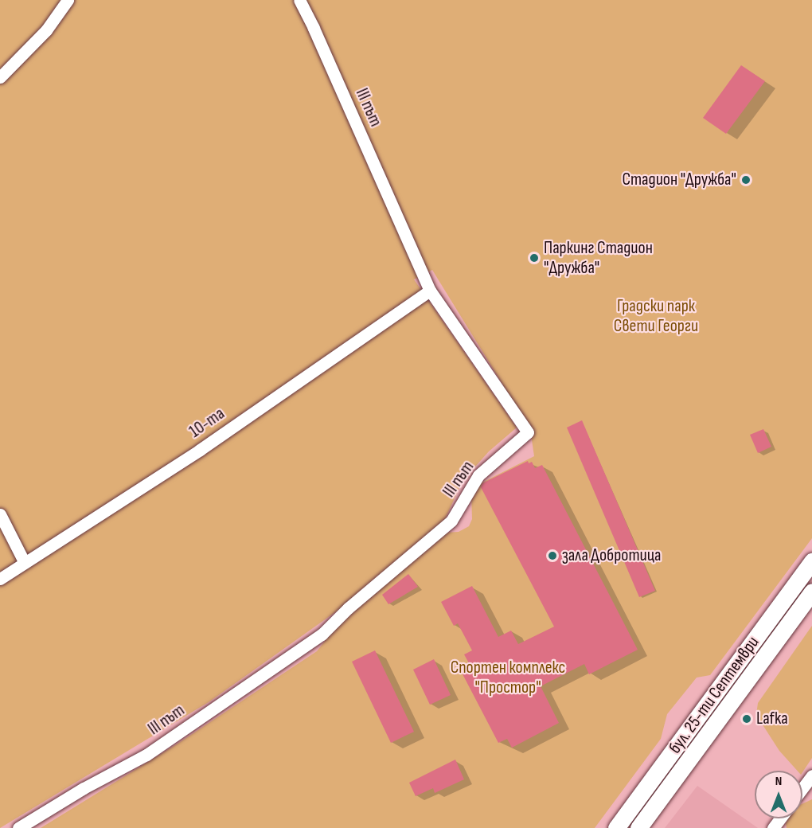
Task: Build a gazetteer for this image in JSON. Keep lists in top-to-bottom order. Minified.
{"streets":{"main road":["бул. 25-ти Септември"],"street":["ІІІ път","10-та"]},"crossings":[["ІІІ път","10-та"]],"parks":["Градски парк Свети Георги","Спортен комплекс \"Простор\""],"places":["Стадион \"Дружба\"","Паркинг Стадион \"Дружба\"","зала Добротица","Lafka"],"north":"top"}
